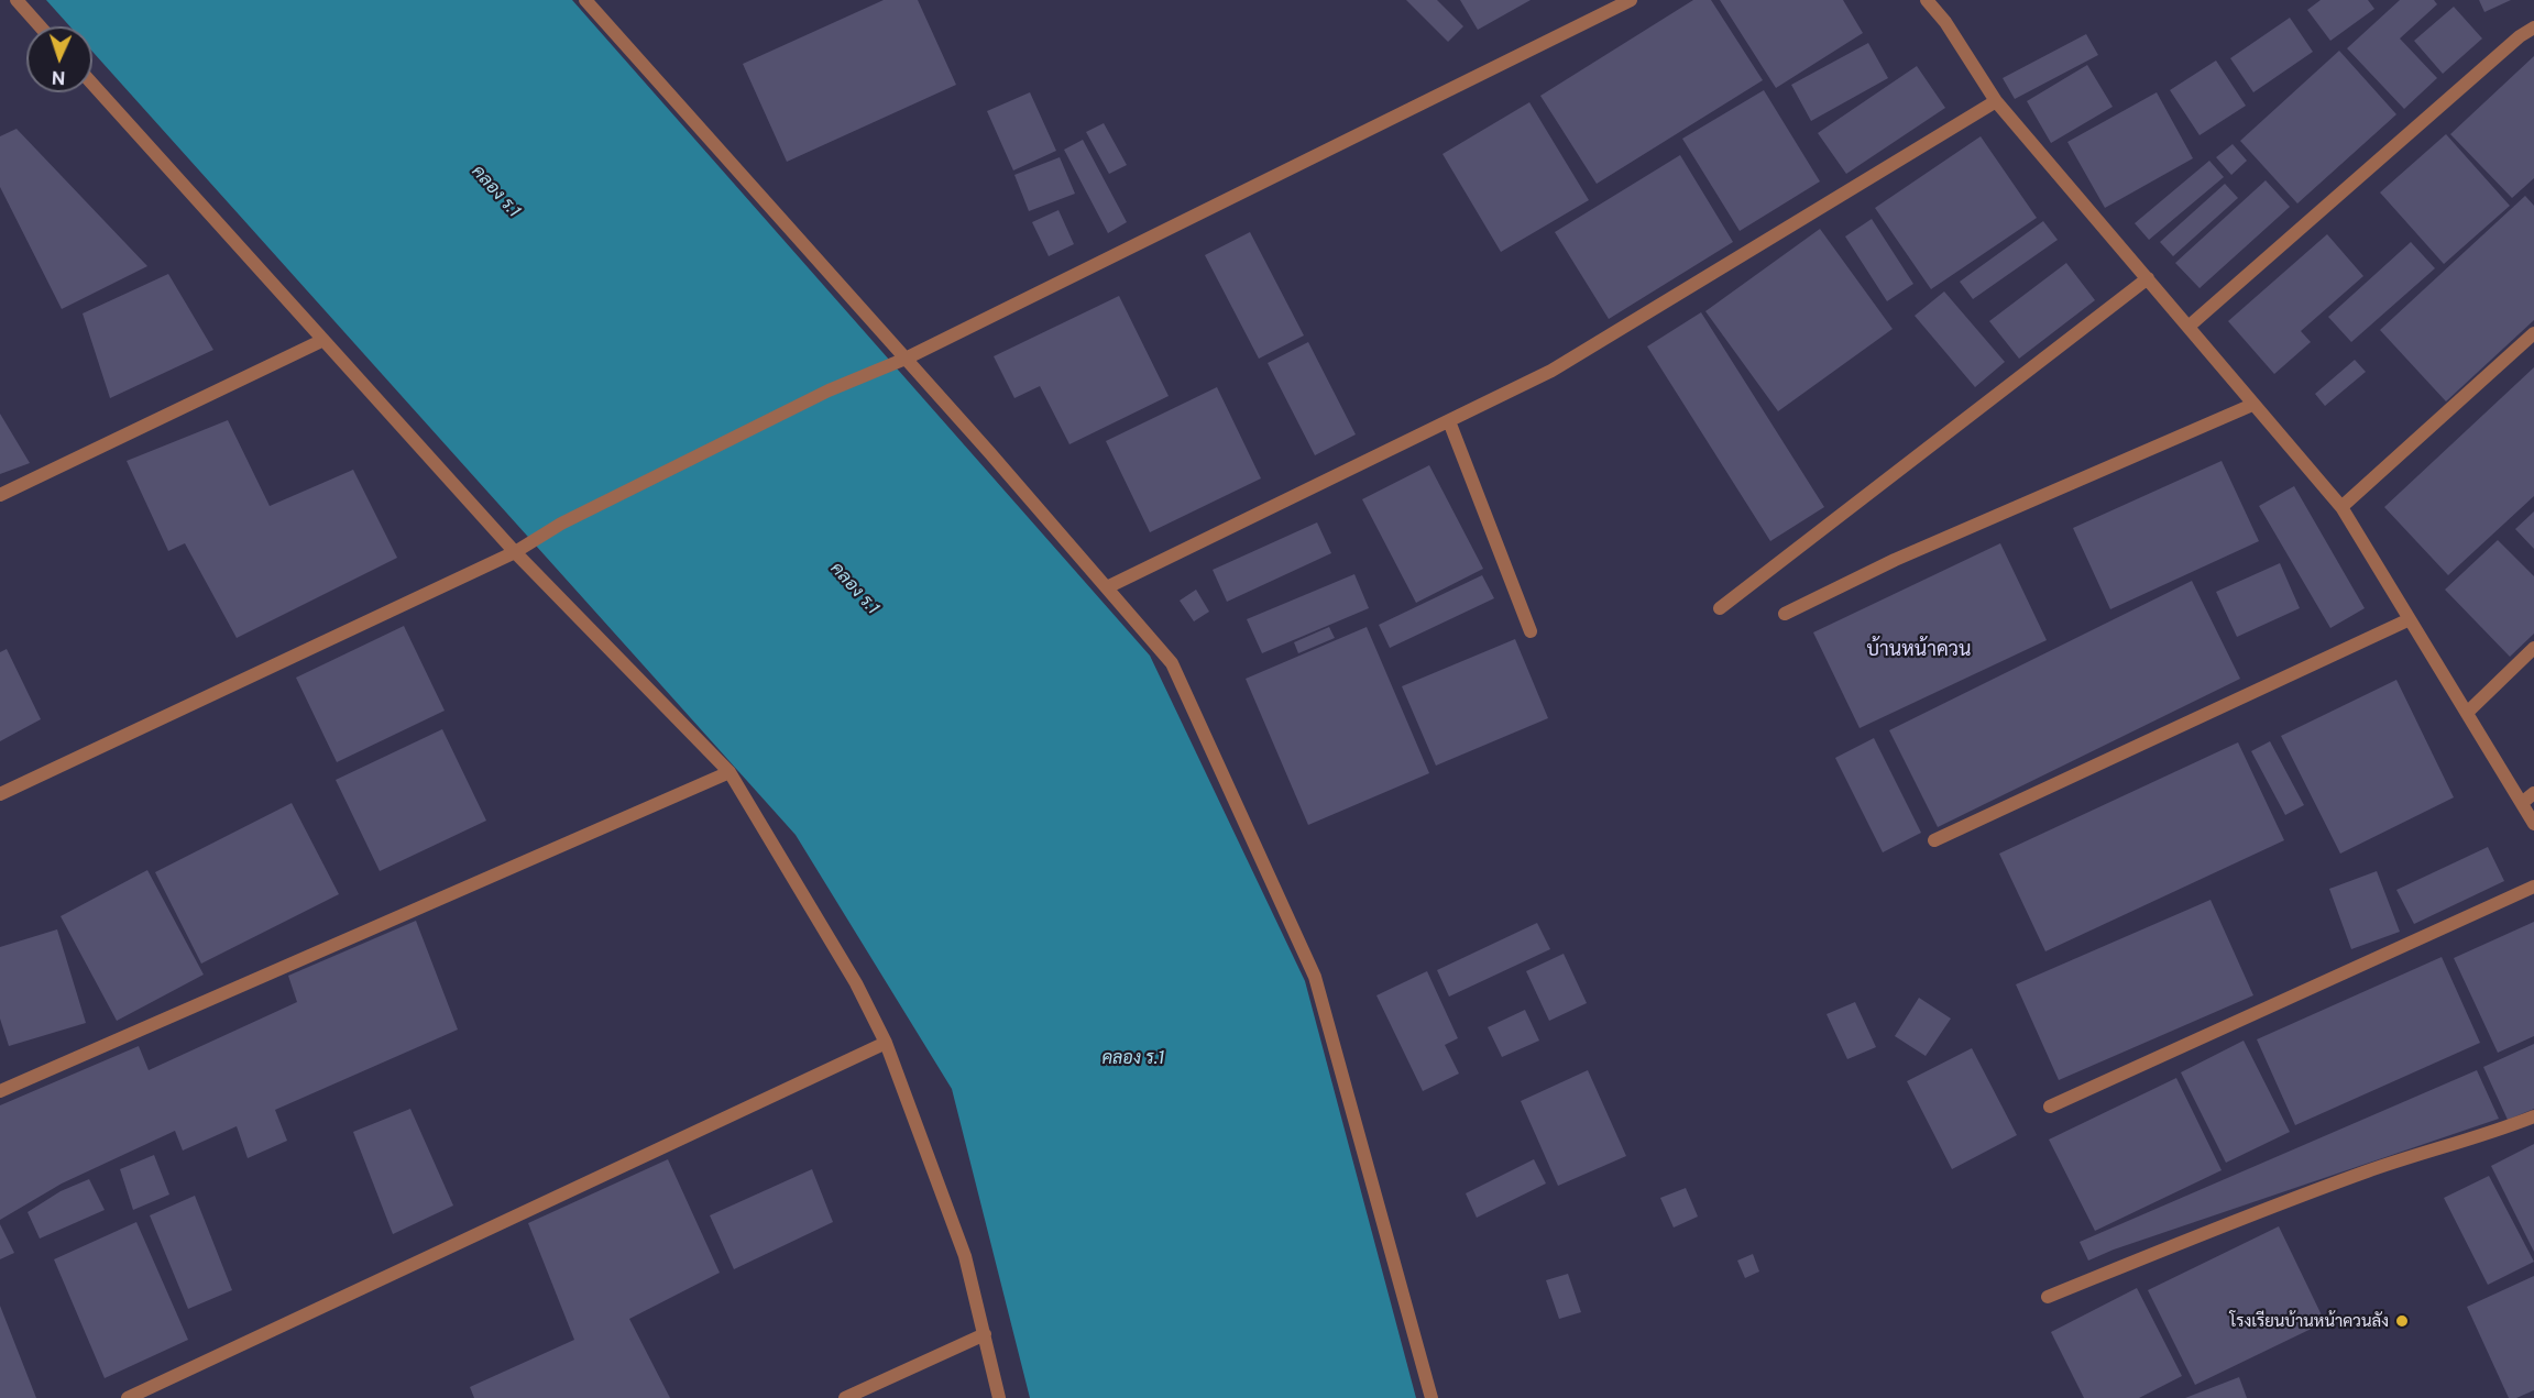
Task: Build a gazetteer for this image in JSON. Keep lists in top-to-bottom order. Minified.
{"districts":["บ้านหน้าควน"],"water":["คลอง ร.1"],"places":["โรงเรียนบ้านหน้าควนลัง"],"north":"bottom"}
